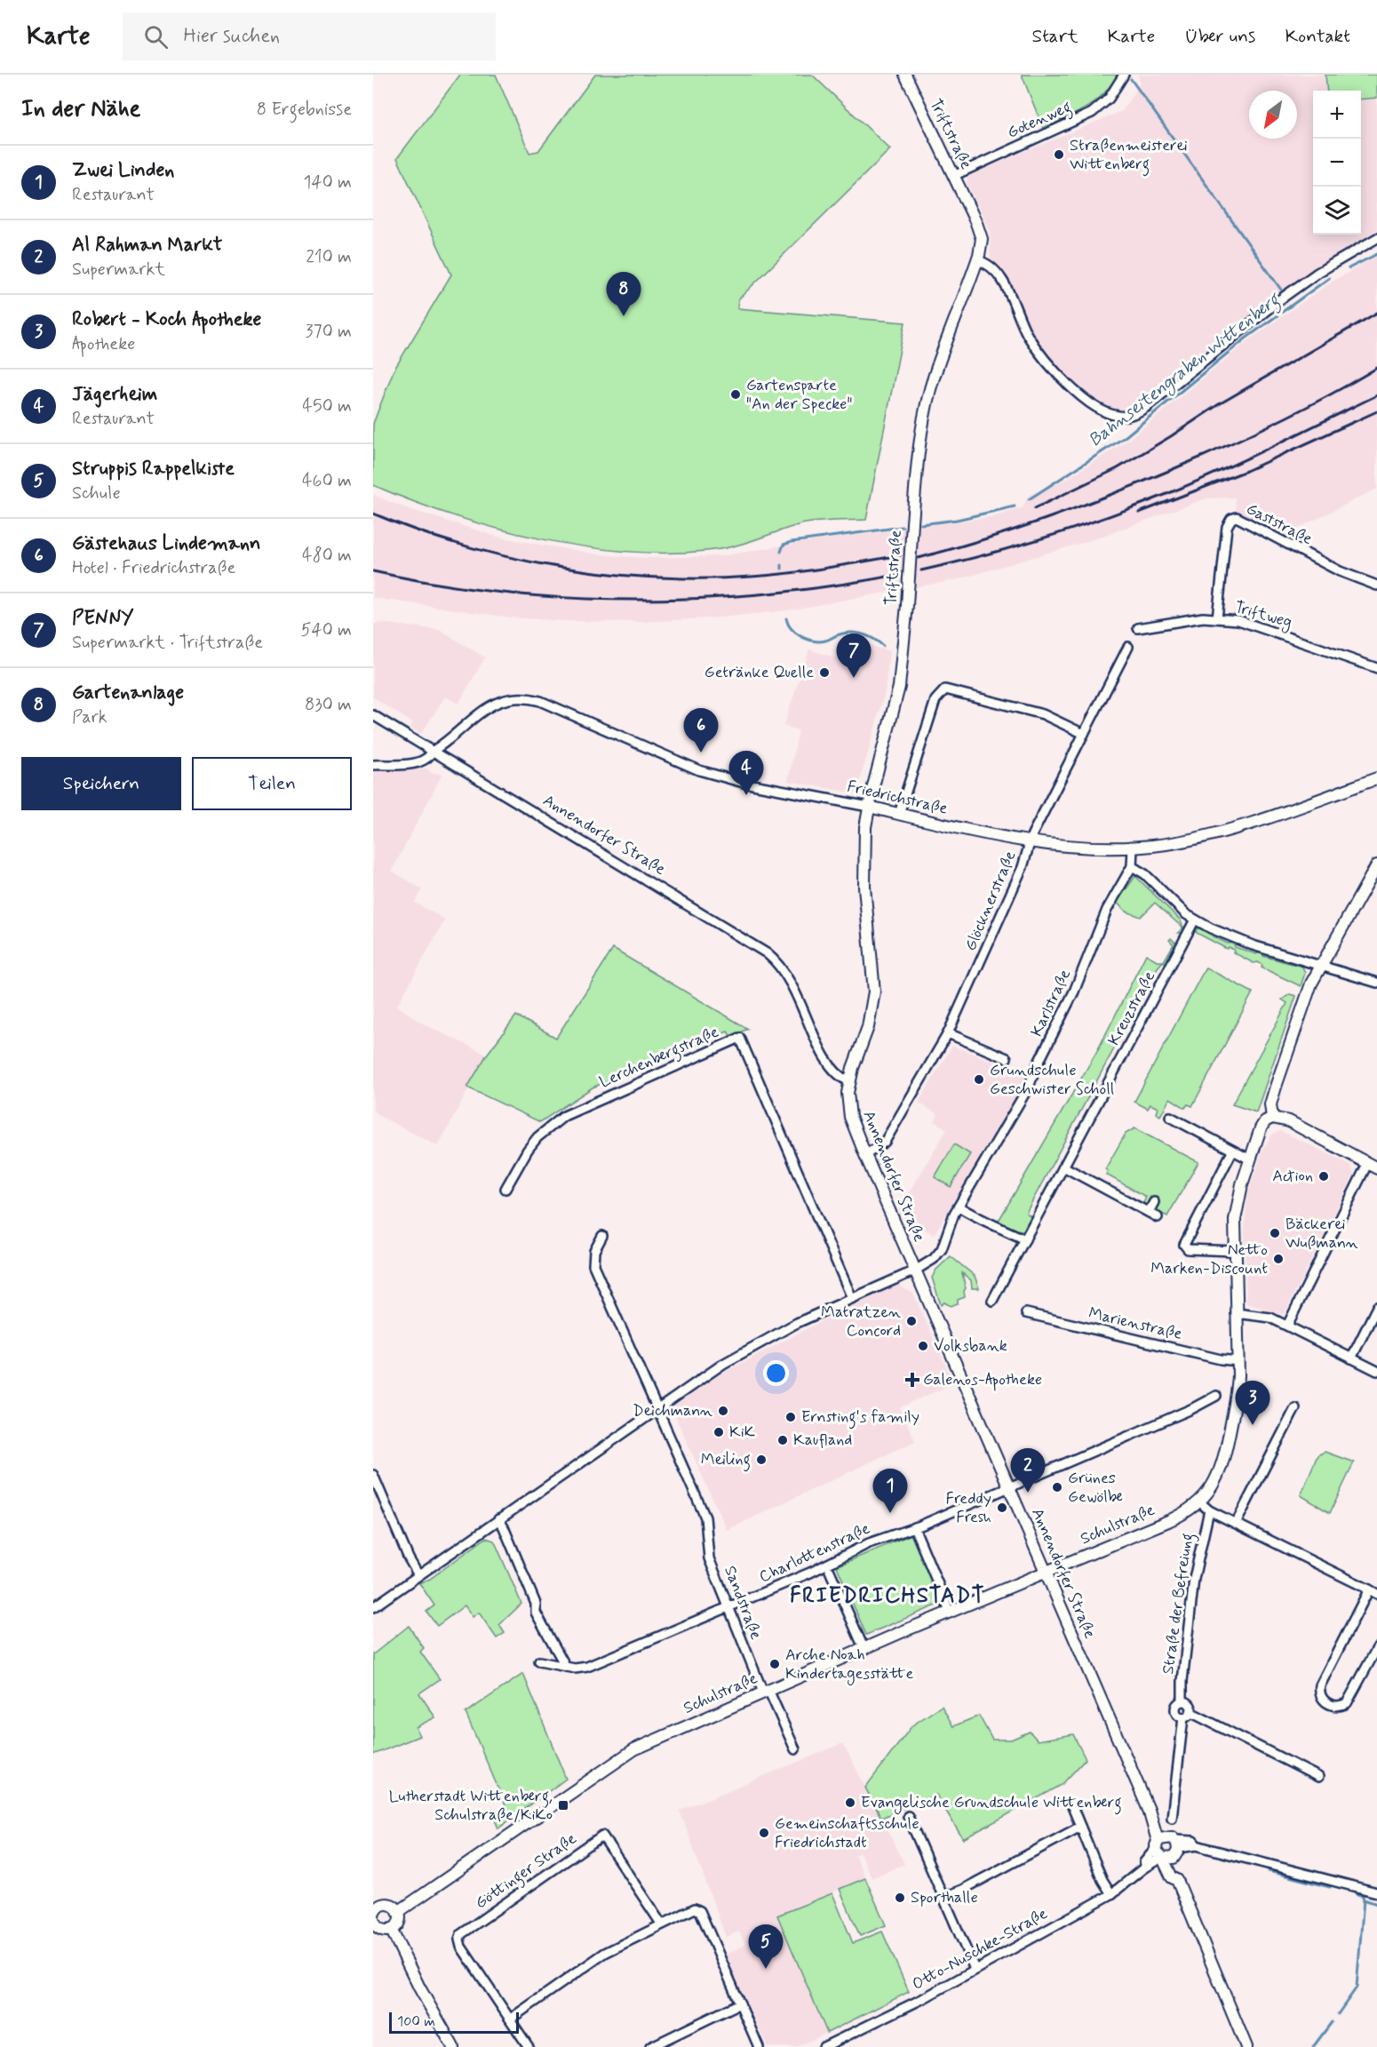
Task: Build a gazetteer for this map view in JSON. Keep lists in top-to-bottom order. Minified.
{"streets":{"street":["Gotenweg","Triftstraße","Gaststraße","Triftweg","Friedrichstraße","Annendorfer Straße","Glöcknerstraße","Karlstraße","Kreuzstraße","Lerchenbergstraße","Marienstraße","Schulstraße","Charlottenstraße","Sandstraße","Straße der Befreiung","Göttinger Straße","Otto-Nuschke-Straße"]},"crossings":[["Gotenweg","Triftstraße"],["Triftstraße","Friedrichstraße"],["Triftstraße","Annendorfer Straße"],["Gaststraße","Triftweg"],["Friedrichstraße","Annendorfer Straße"],["Friedrichstraße","Glöcknerstraße"],["Friedrichstraße","Karlstraße"],["Annendorfer Straße","Glöcknerstraße"],["Annendorfer Straße","Karlstraße"],["Annendorfer Straße","Schulstraße"],["Annendorfer Straße","Charlottenstraße"],["Annendorfer Straße","Otto-Nuschke-Straße"],["Schulstraße","Sandstraße"],["Charlottenstraße","Sandstraße"]],"districts":["FRIEDRICHSTADT"],"water":["Bahnseitengraben Wittenberg"],"places":{"other":["Straßenmeisterei Wittenberg","Gartensparte \"An der Specke\"","Getränke Quelle","Grundschule Geschwister Scholl","Action","Bäckerei Wußmann","Netto Marken-Discount","Matratzen Concord","Volksbank","Deichmann","Ernsting's family","KiK","Kaufland","Meiling","Grünes Gewölbe","Freddy Fresh","Arche Noah Kindertagesstätte","Evangelische Grundschule Wittenberg","Gemeinschaftsschule Friedrichstadt","Sporthalle"],"health":["Galenos-Apotheke"],"transit":["Lutherstadt Wittenberg, Schulstraße/KiKo"]},"scale_bar":"100 m","north":"bottom left","page":{"header":"Karte","search":"Hier suchen","nav":["Start","Karte","Über uns","Kontakt"],"heading":["In der Nähe","8 Ergebnisse"],"map_buttons":["+","−"],"list":[{"mark":"1","name":"Zwei Linden","note":"Restaurant","value":"140 m"},{"mark":"2","name":"Al Rahman Markt","note":"Supermarkt","value":"210 m"},{"mark":"3","name":"Robert - Koch Apotheke","note":"Apotheke","value":"370 m"},{"mark":"4","name":"Jägerheim","note":"Restaurant","value":"450 m"},{"mark":"5","name":"Struppis Rappelkiste","note":"Schule","value":"460 m"},{"mark":"6","name":"Gästehaus Lindemann","note":"Hotel · Friedrichstraße","value":"480 m"},{"mark":"7","name":"PENNY","note":"Supermarkt · Triftstraße","value":"540 m"},{"mark":"8","name":"Gartenanlage","note":"Park","value":"830 m"}],"pins":["8","7","6","4","3","2","1","5"],"buttons":["Speichern","Teilen"],"scale":"100 m"}}
